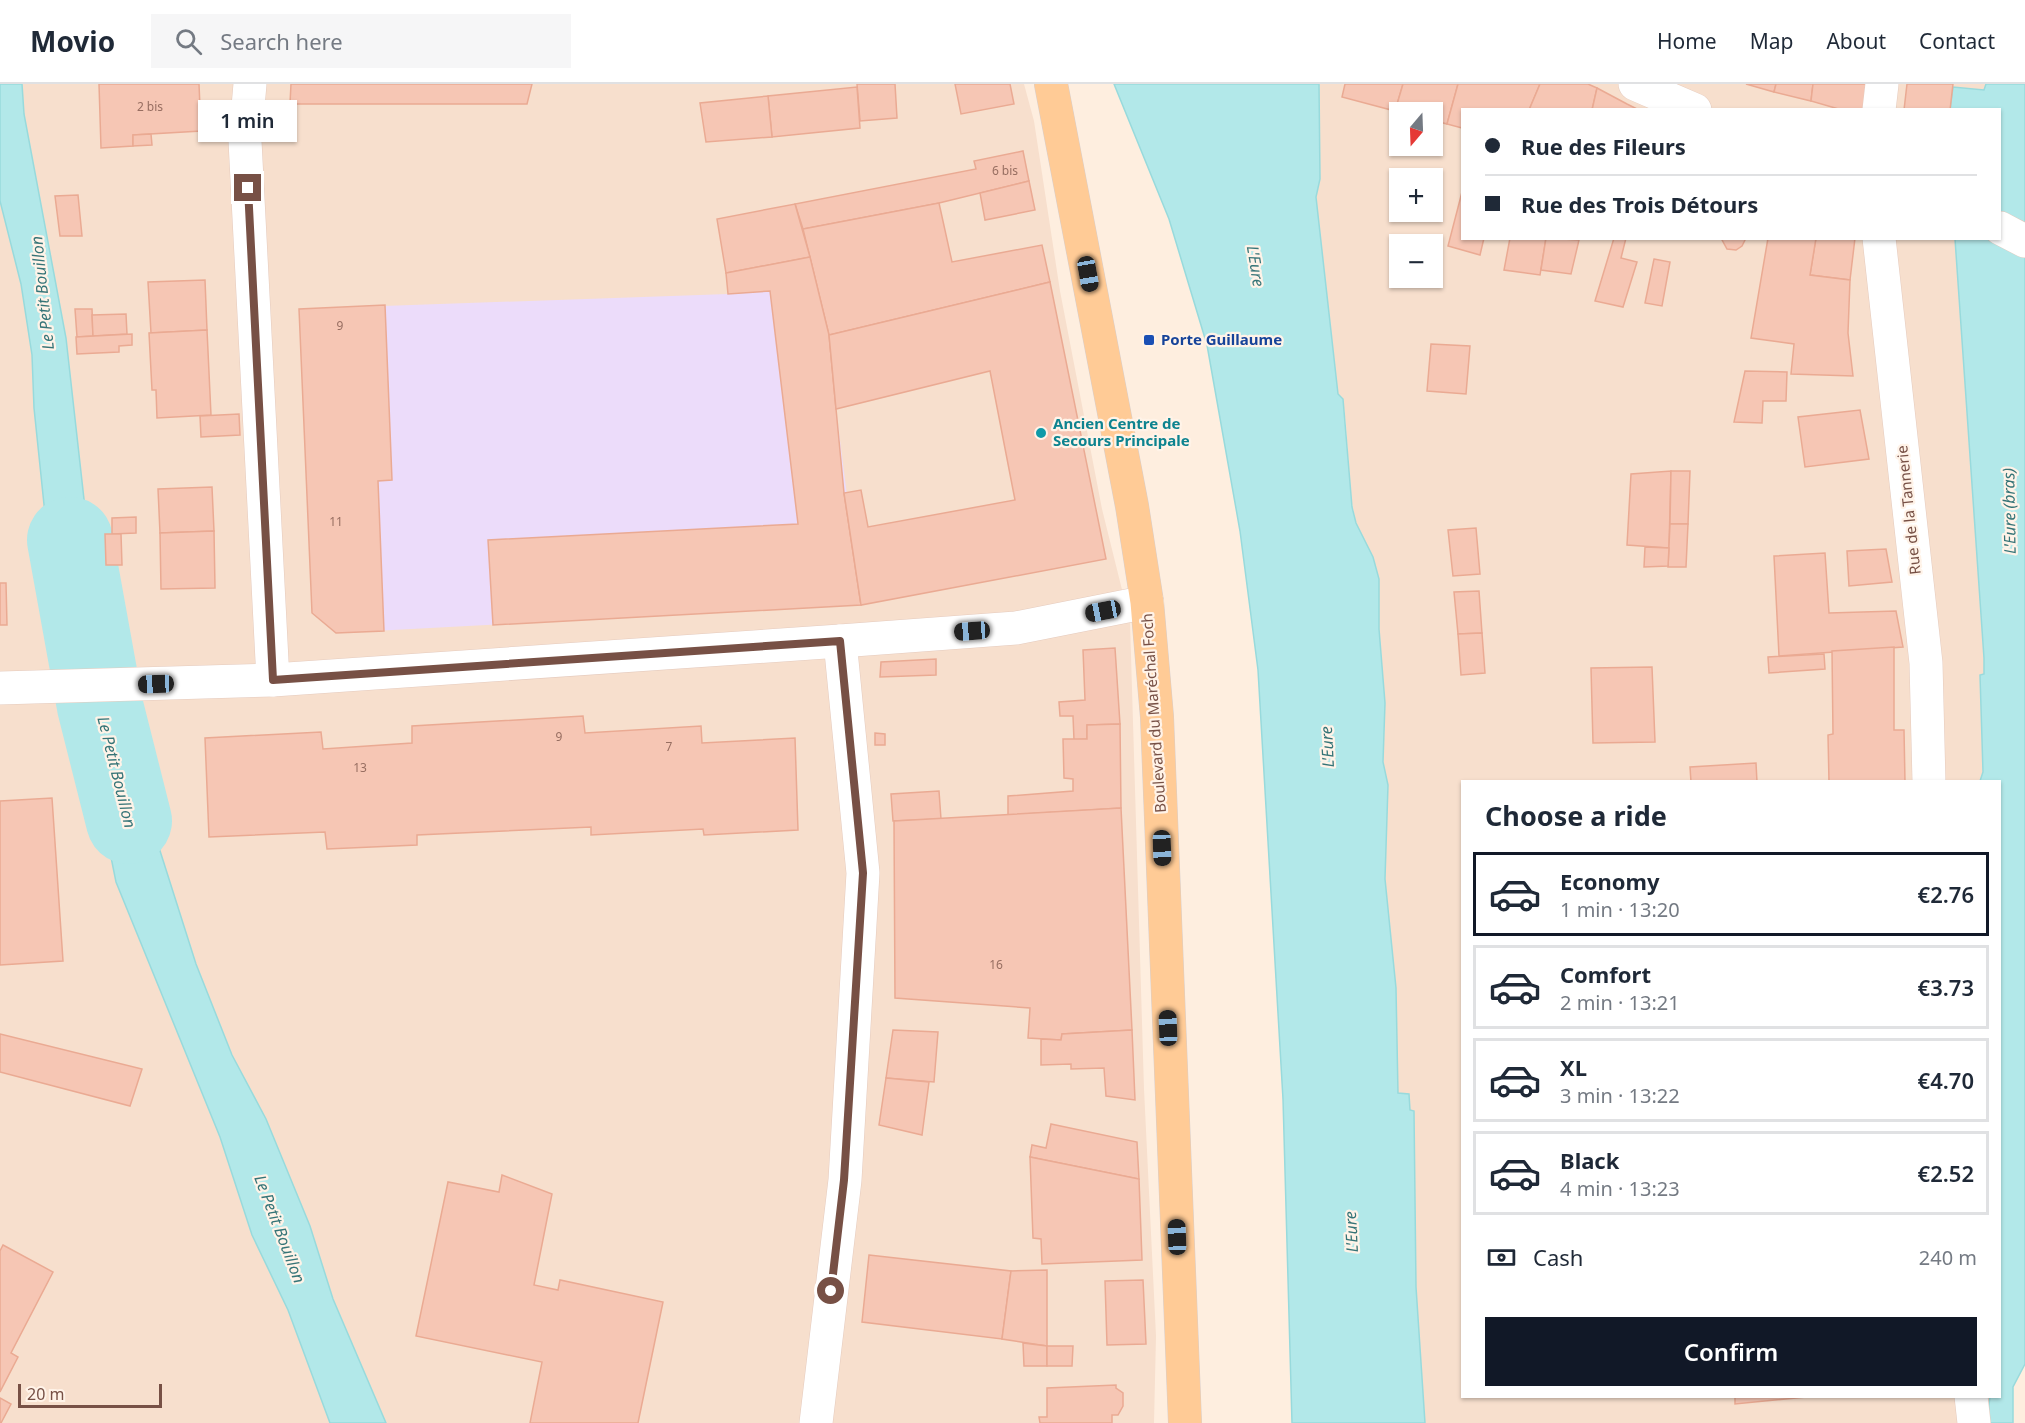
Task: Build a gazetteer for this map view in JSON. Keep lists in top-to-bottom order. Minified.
{"streets":{"main road":["Boulevard du Maréchal Foch"],"street":["Rue de la Tannerie"]},"water":["L'Eure","Le Petit Bouillon","L'Eure (bras)"],"places":{"transit":["Porte Guillaume"],"other":["Ancien Centre de Secours Principale"]},"house_numbers":["2 bis","6 bis","9","11","9","7","13","16"],"scale_bar":"20 m","north":"bottom","page":{"header":"Movio","search":"Search here","nav":["Home","Map","About","Contact"],"bubble":"1 min","map_buttons":["+","−"],"banner":["Rue des Fileurs","Rue des Trois Détours"],"heading":"Choose a ride","list":[{"name":"Economy","note":"1 min · 13:20","value":"€2.76"},{"name":"Comfort","note":"2 min · 13:21","value":"€3.73"},{"name":"XL","note":"3 min · 13:22","value":"€4.70"},{"name":"Black","note":"4 min · 13:23","value":"€2.52"}],"pay":["Cash","240 m"],"buttons":"Confirm","scale":"20 m"}}
